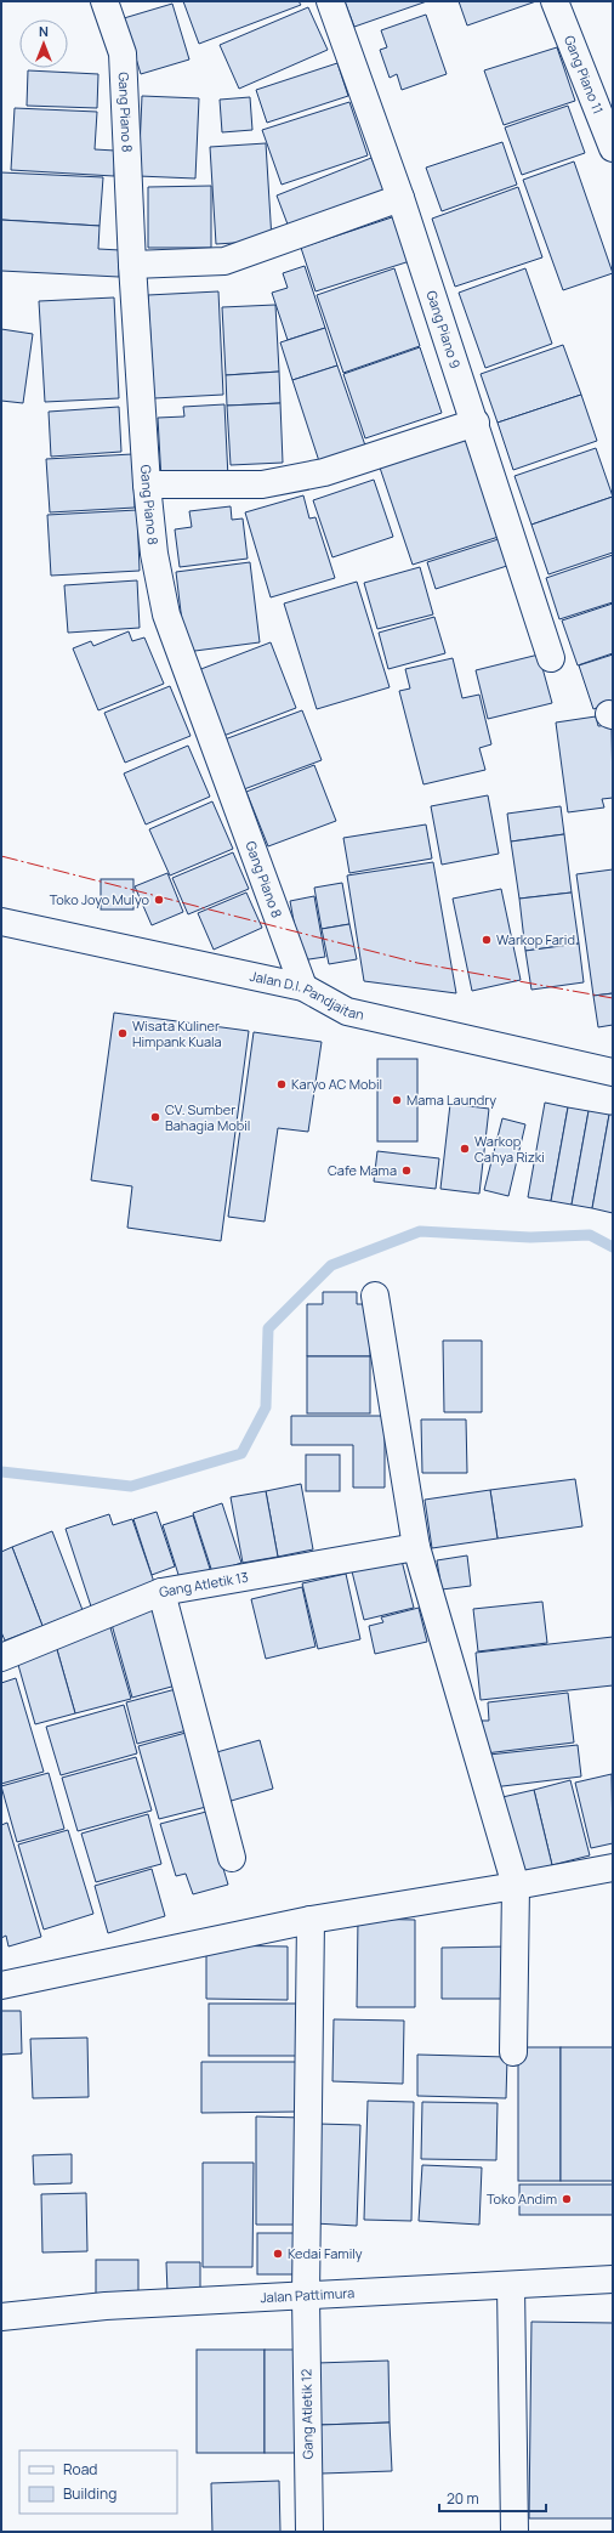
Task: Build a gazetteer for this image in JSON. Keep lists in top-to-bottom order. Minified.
{"streets":{"street":["Gang Piano 11","Gang Piano 8","Gang Piano 9","Jalan D.I. Pandjaitan","Gang Atletik 13","Jalan Pattimura","Gang Atletik 12"]},"crossings":[["Gang Piano 8","Jalan D.I. Pandjaitan"],["Jalan Pattimura","Gang Atletik 12"]],"places":["Toko Joyo Mulyo","Warkop Farid","Wisata Kuliner Himpank Kuala","Karyo AC Mobil","Mama Laundry","CV. Sumber Bahagia Mobil","Warkop Cahya Rizki","Cafe Mama","Toko Andim","Kedai Family"],"legend":["Road","Building"],"scale_bar":"20 m","north":"top"}
